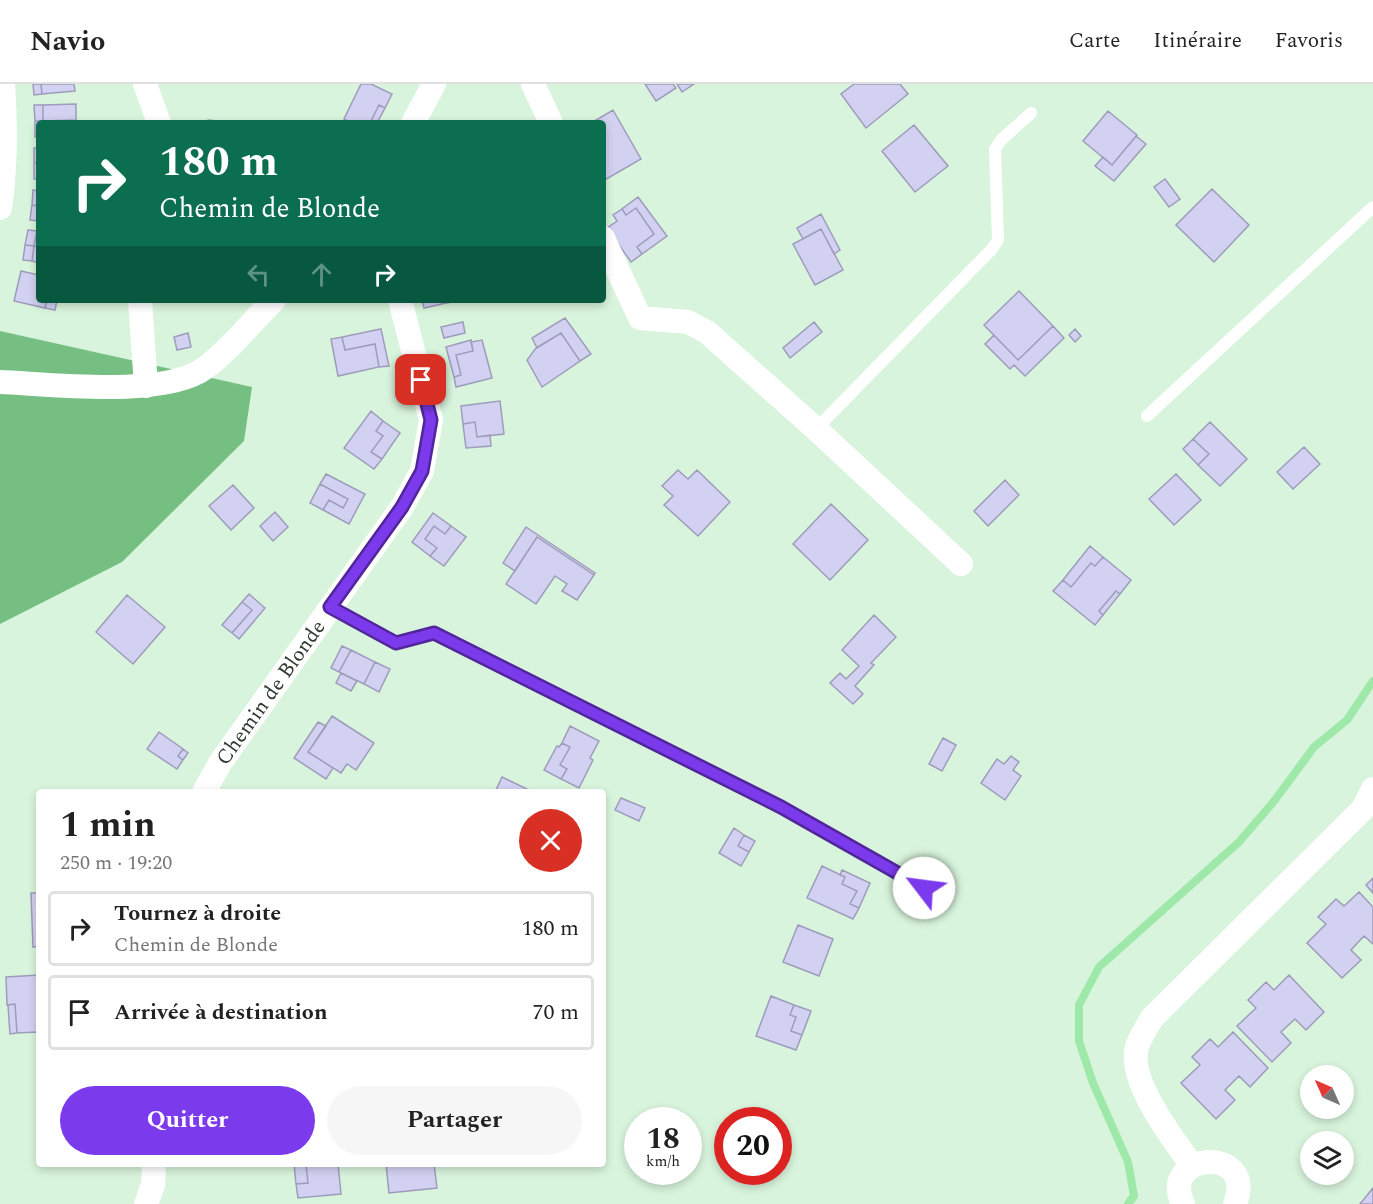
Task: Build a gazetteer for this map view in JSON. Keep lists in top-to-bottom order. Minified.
{"streets":{"street":["Chemin de Blonde"]},"north":"top left","page":{"header":"Navio","nav":["Carte","Itinéraire","Favoris"],"turn":["180 m","Chemin de Blonde"],"heading":["1 min","250 m · 19:20"],"list":[{"name":"Tournez à droite","note":"Chemin de Blonde","value":"180 m"},{"name":"Arrivée à destination","value":"70 m"}],"buttons":["Quitter","Partager"],"speed":"18 km/h","limit":"20"}}
